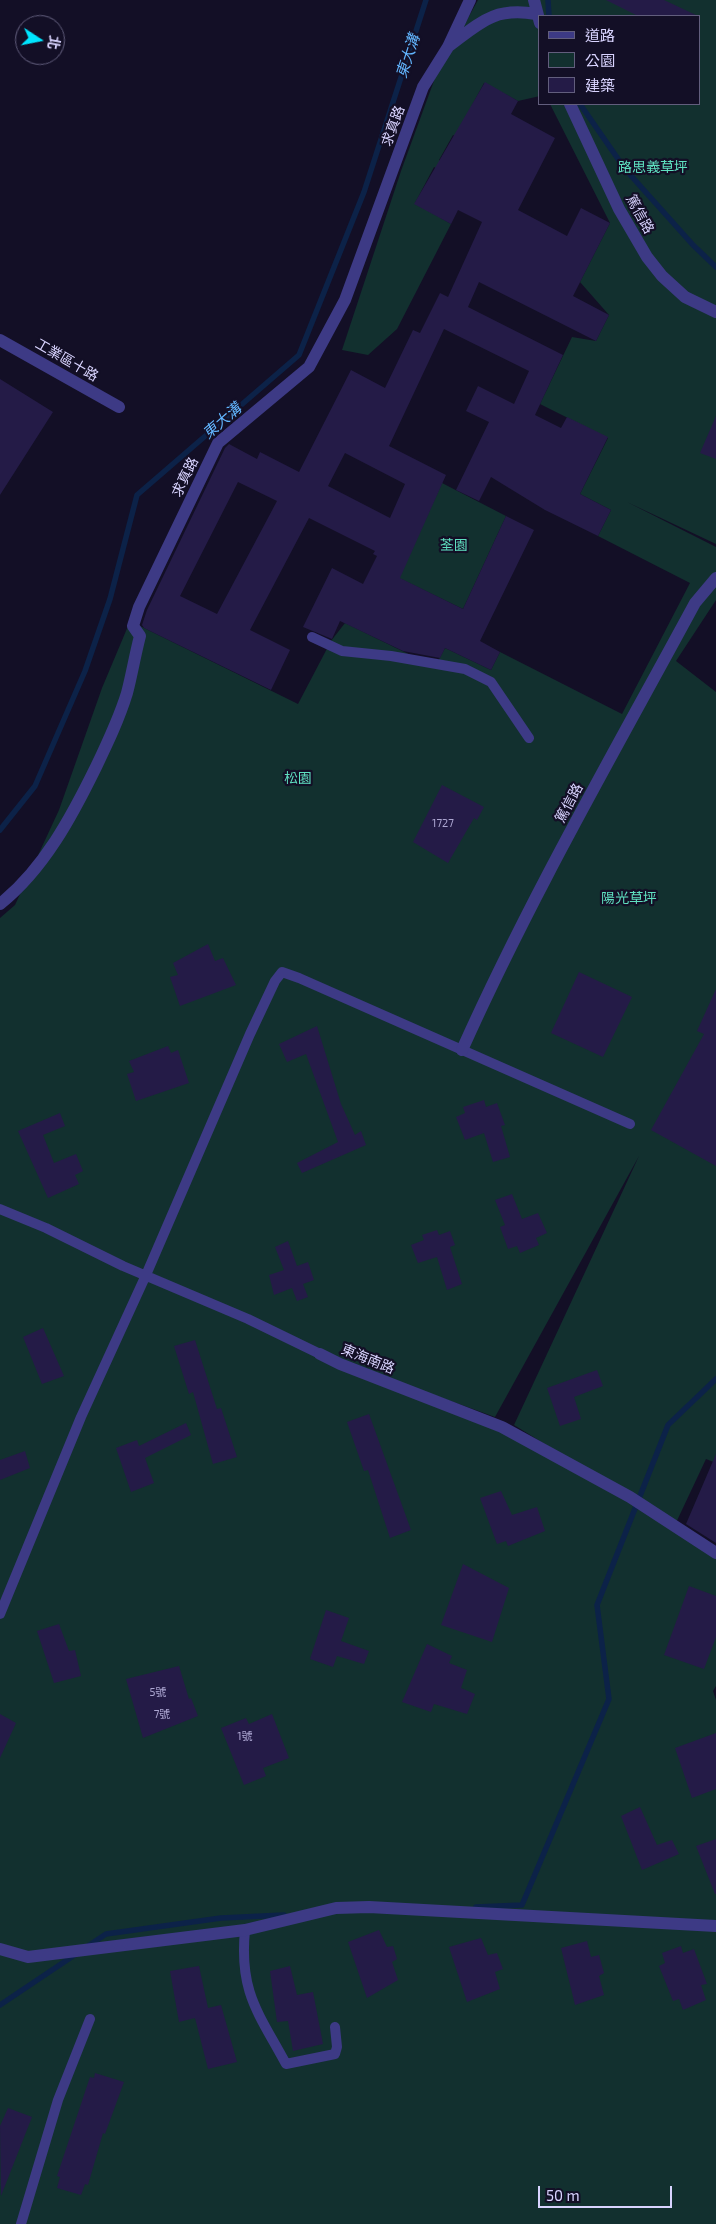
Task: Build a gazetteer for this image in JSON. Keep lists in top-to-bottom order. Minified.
{"streets":{"street":["求真路","篤信路","工業區十路","東海南路"]},"water":["東大溝"],"parks":["路思義草坪","荃園","松園","陽光草坪"],"house_numbers":["1727","5號","7號","1號"],"legend":["道路","公園","建築"],"scale_bar":"50 m","north":"right"}
